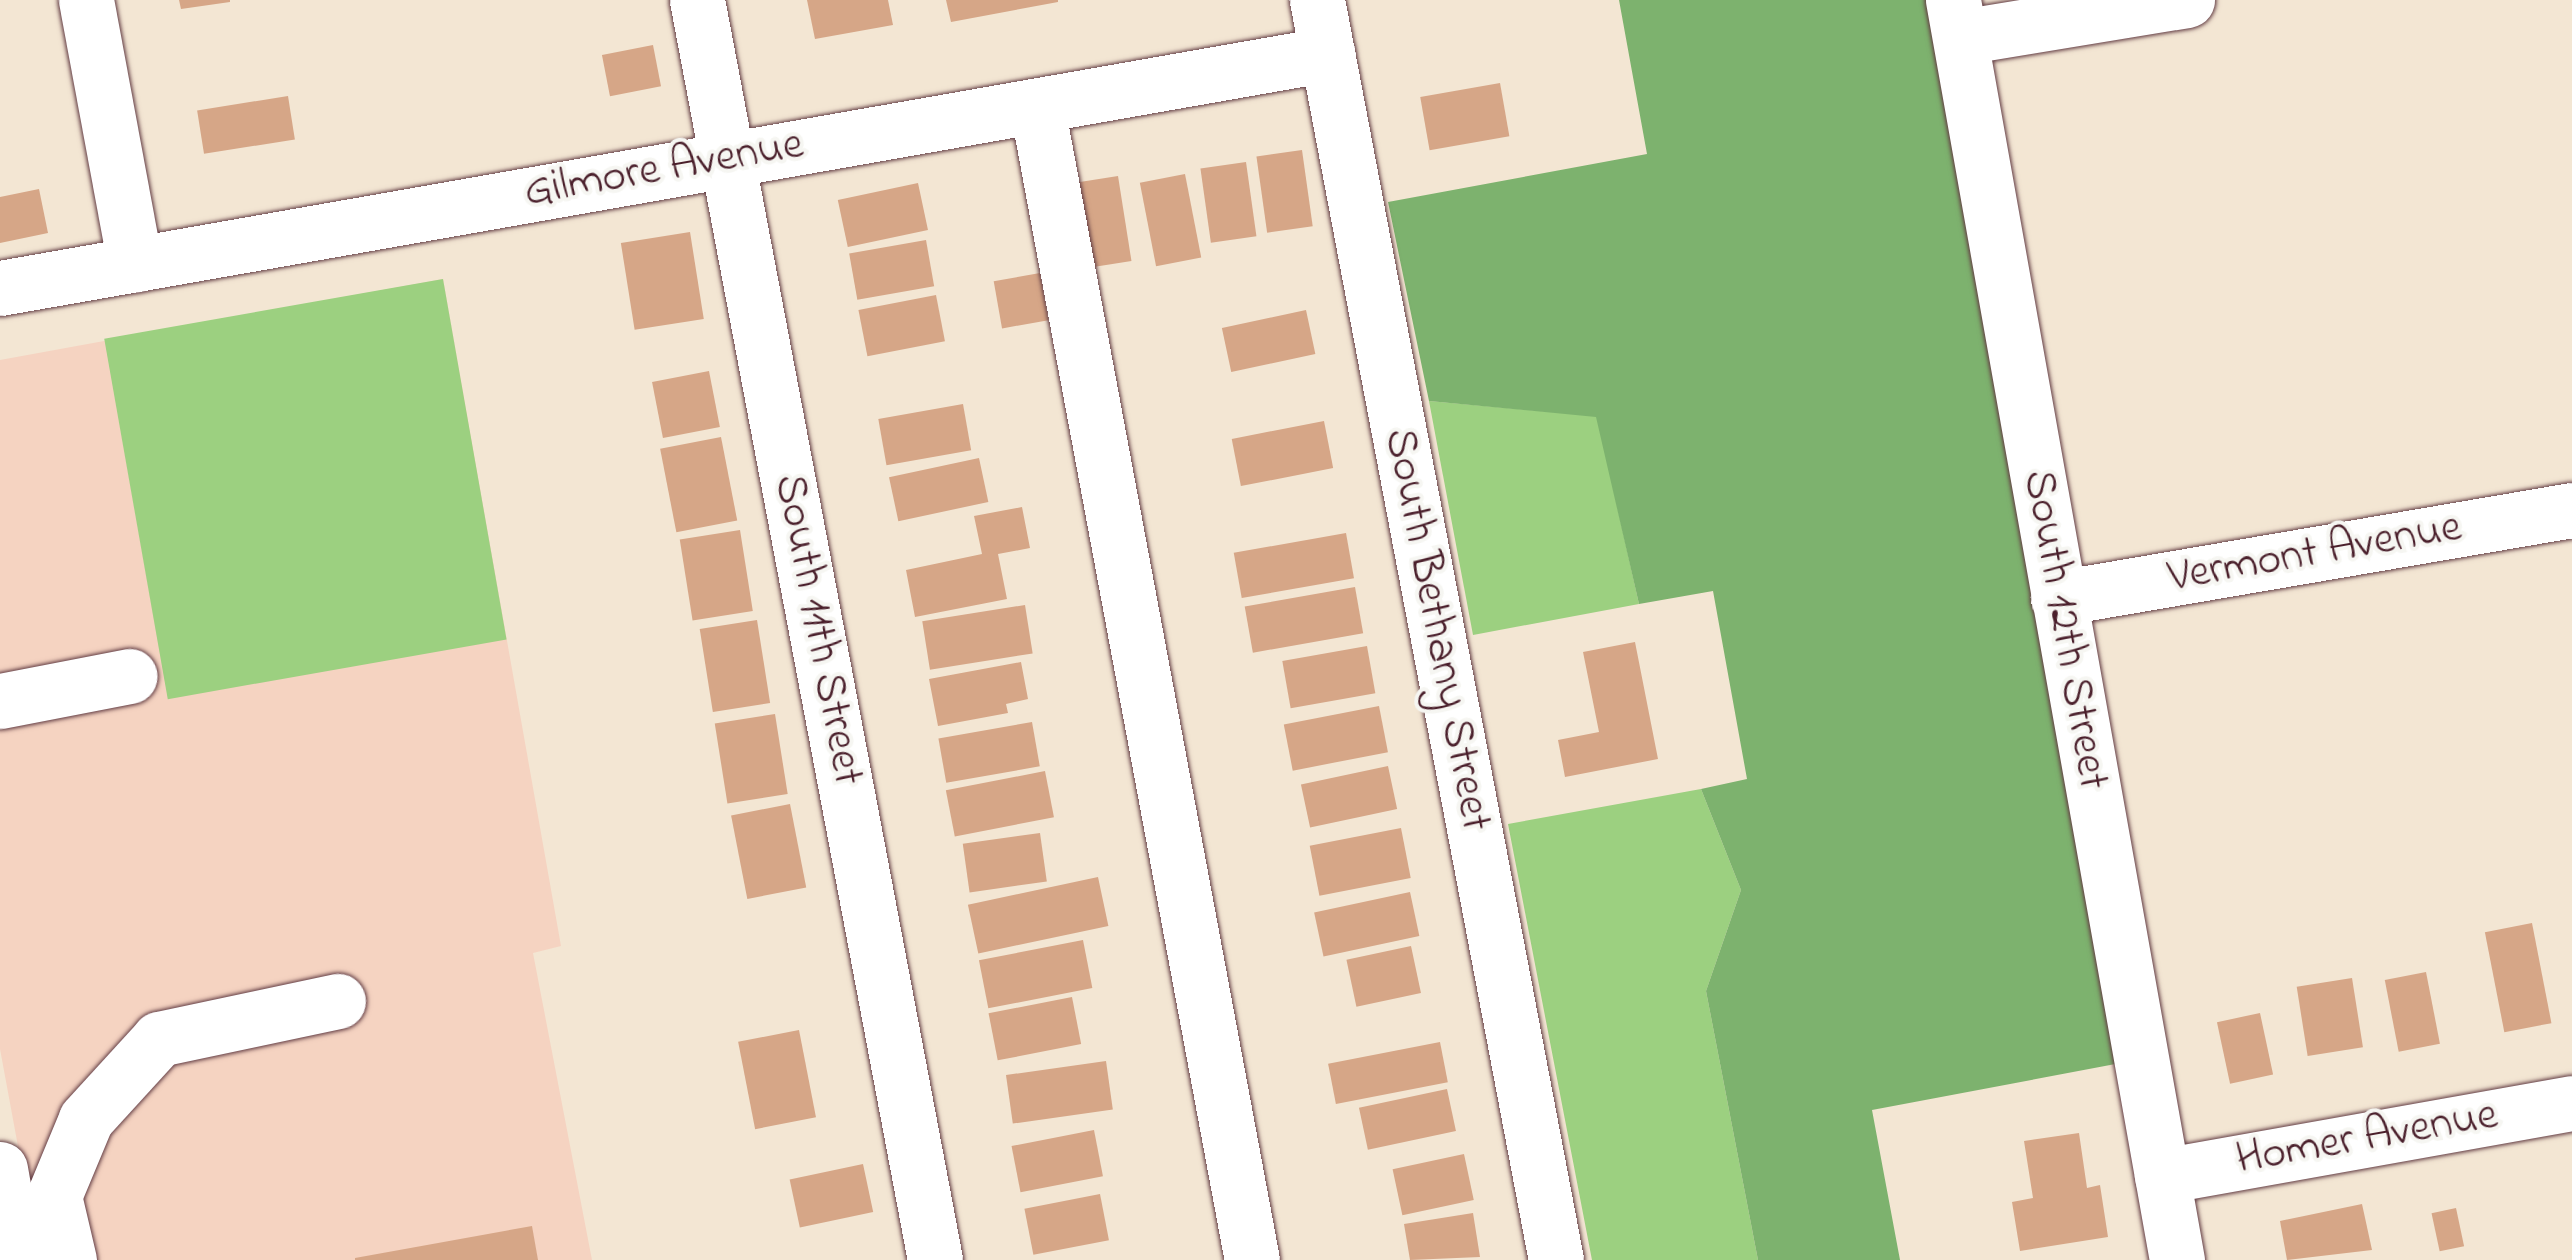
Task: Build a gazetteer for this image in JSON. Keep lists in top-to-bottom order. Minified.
{"streets":{"street":["Gilmore Avenue","Vermont Avenue","South 11th Street","South Bethany Street","South 12th Street","Homer Avenue"]},"crossings":[["Gilmore Avenue","South 11th Street"],["Gilmore Avenue","South Bethany Street"],["Vermont Avenue","South 12th Street"],["South 12th Street","Homer Avenue"]]}
